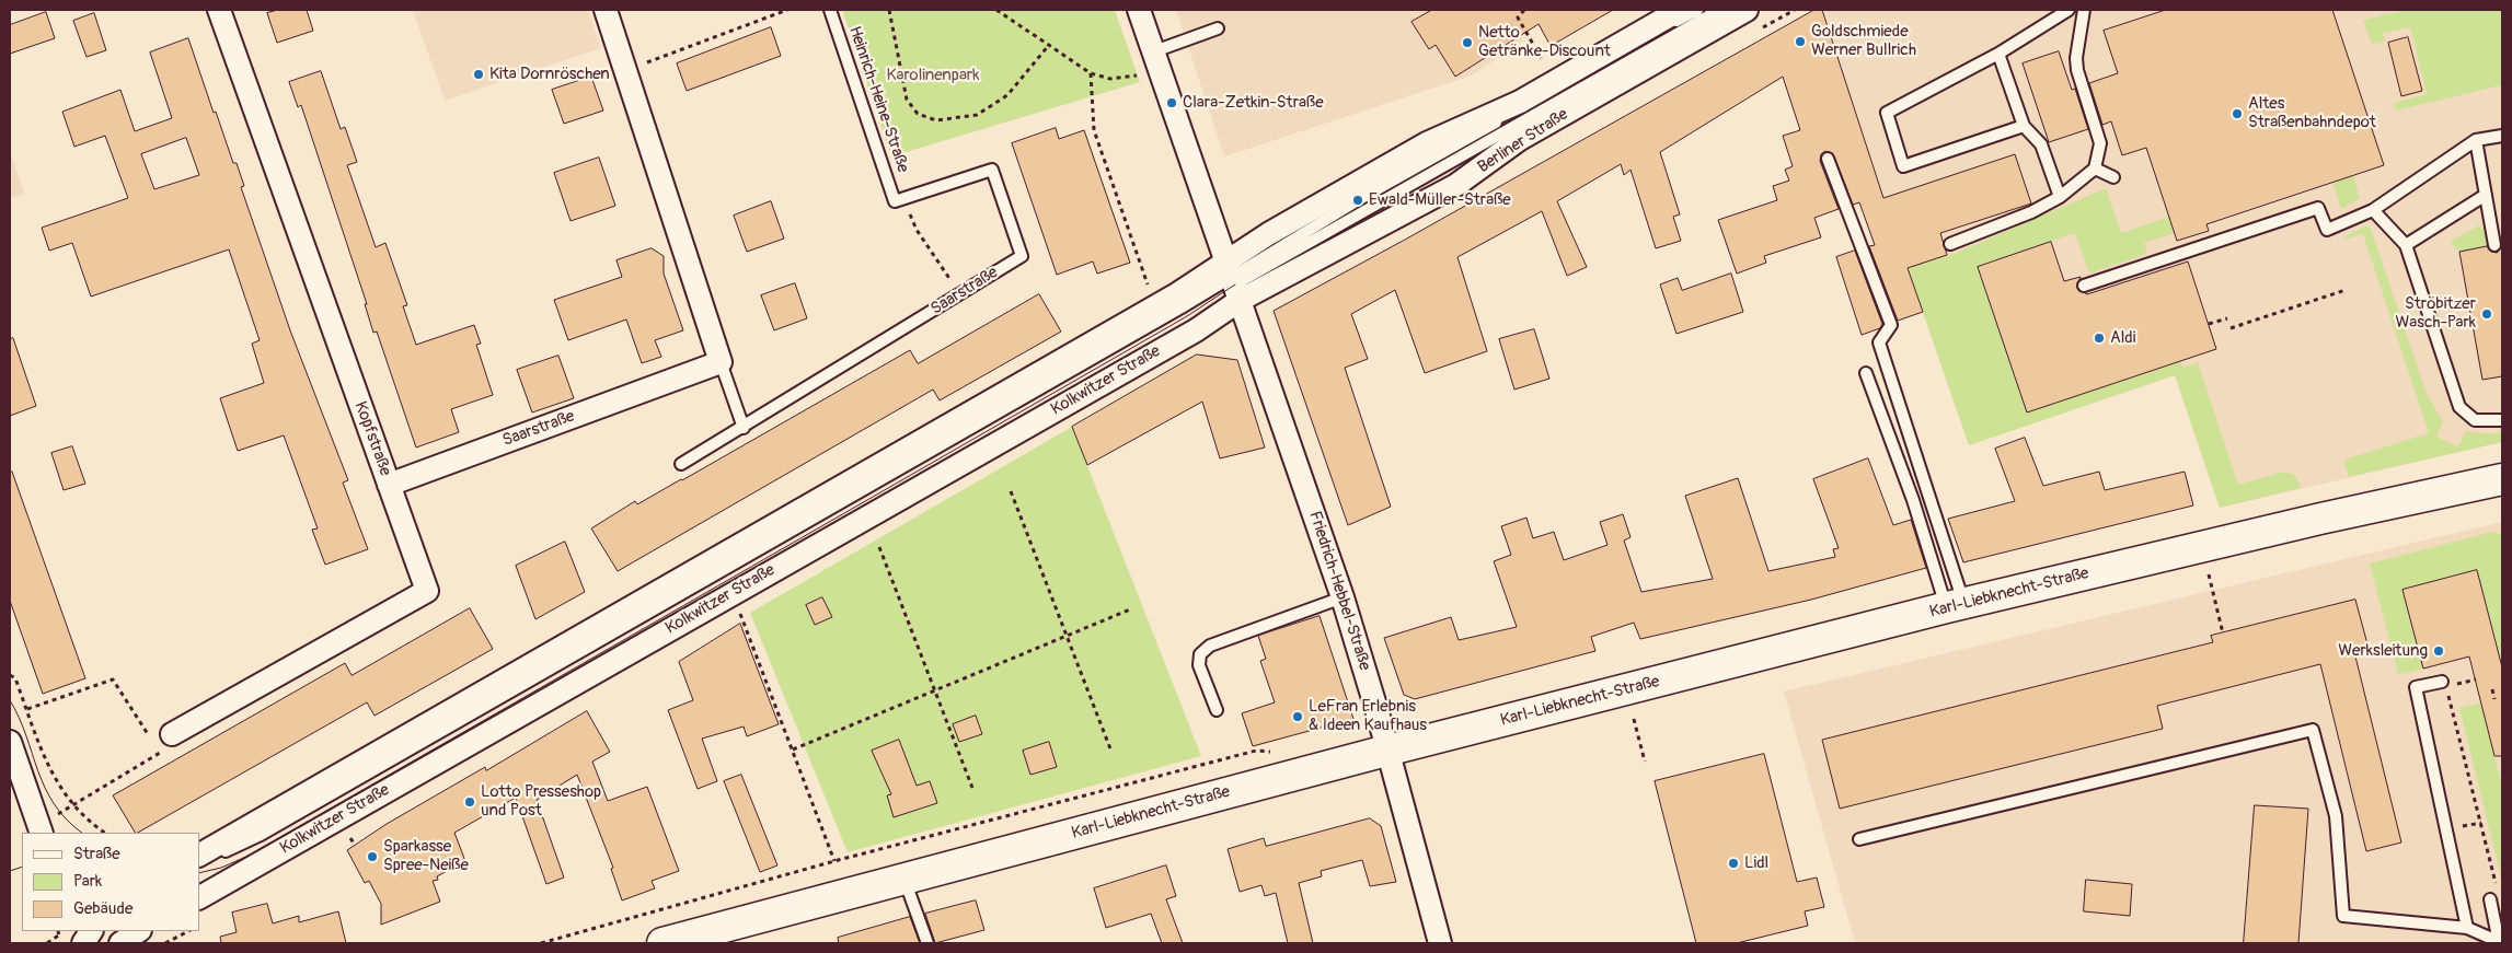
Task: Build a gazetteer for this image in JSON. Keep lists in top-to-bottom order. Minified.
{"streets":{"main road":["Karl-Liebknecht-Straße"],"street":["Berliner Straße","Saarstraße","Kolkwitzer Straße","Kopfstraße","Friedrich-Hebbel-Straße"],"lane":["Heinrich-Heine-Straße"]},"crossings":[["Heinrich-Heine-Straße","Saarstraße"],["Berliner Straße","Kolkwitzer Straße"],["Berliner Straße","Friedrich-Hebbel-Straße"],["Saarstraße","Kopfstraße"],["Kolkwitzer Straße","Friedrich-Hebbel-Straße"],["Friedrich-Hebbel-Straße","Karl-Liebknecht-Straße"]],"parks":["Karolinenpark"],"places":["Goldschmiede Werner Bullrich","Netto Getränke-Discount","Kita Dornröschen","Clara-Zetkin-Straße","Altes Straßenbahndepot","Ewald-Müller-Straße","Ströbitzer Wasch-Park","Aldi","Werksleitung","LeFran Erlebnis & Ideen Kaufhaus","Lotto Presseshop und Post","Sparkasse Spree-Neiße","Lidl"],"legend":["Straße","Park","Gebäude"]}
